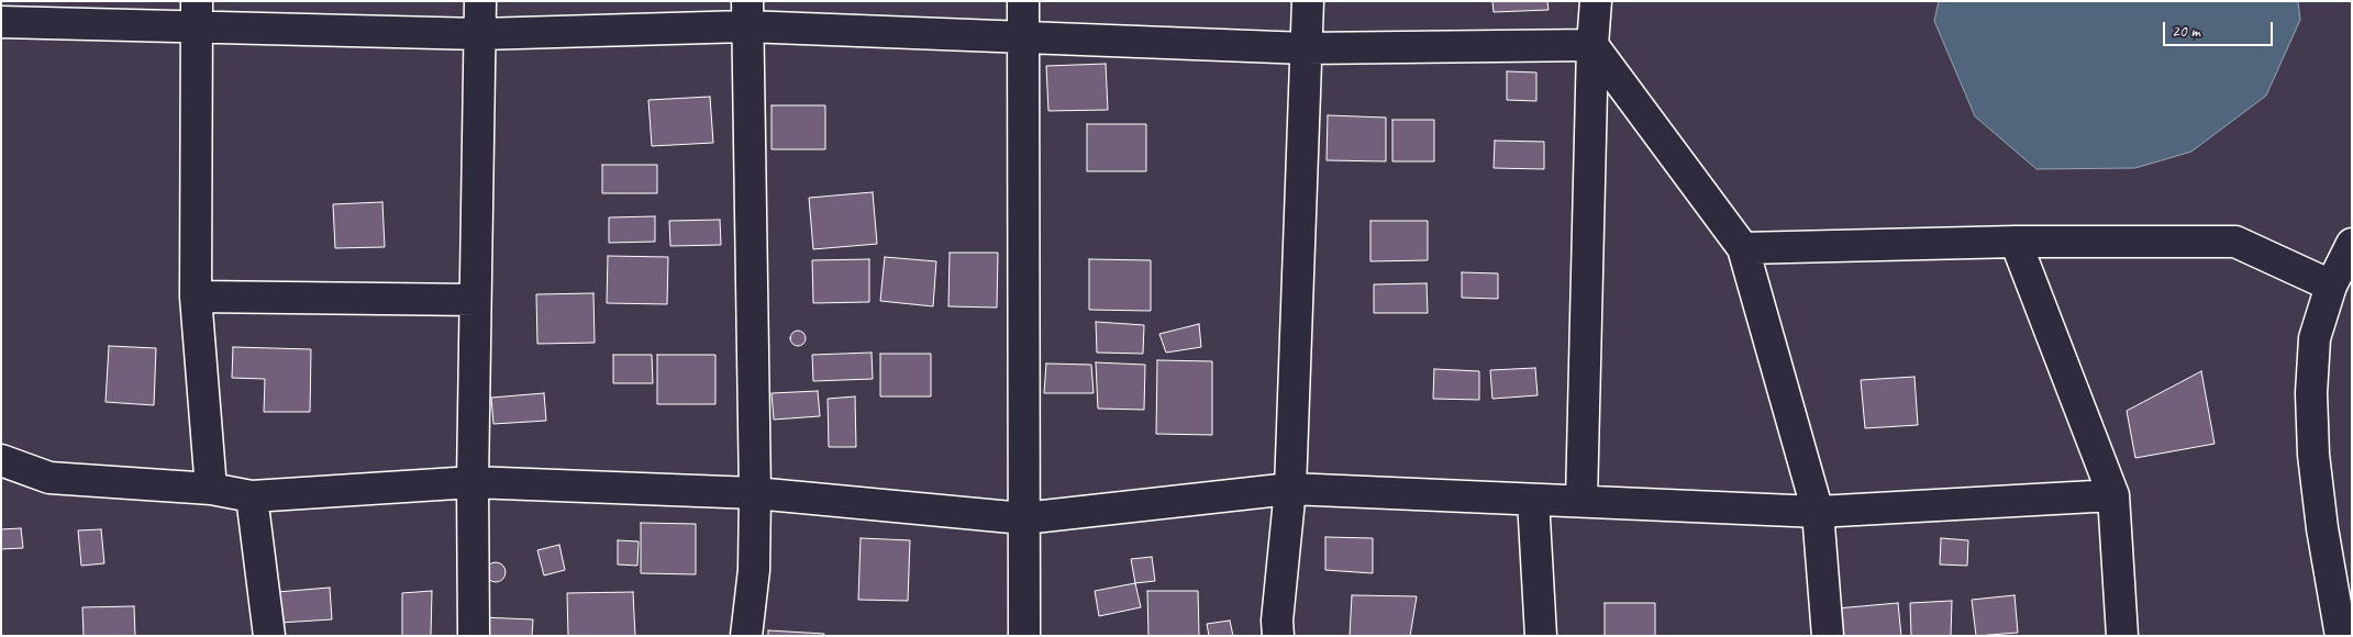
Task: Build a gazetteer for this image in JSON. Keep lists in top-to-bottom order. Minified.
{"scale_bar":"20 m"}
